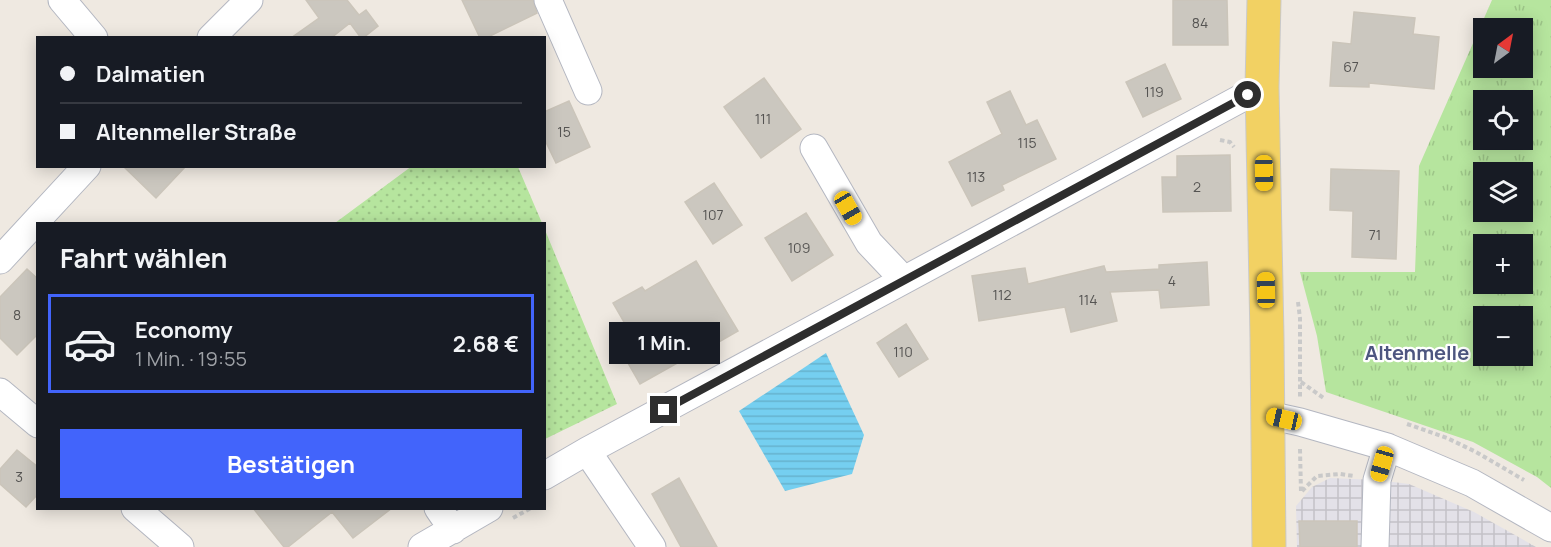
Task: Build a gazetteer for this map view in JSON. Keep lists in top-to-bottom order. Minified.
{"districts":["Altenmelle"],"house_numbers":["84","67","119","111","15","115","113","2","107","71","109","4","112","114","8","110","3"],"north":"top right","page":{"map_buttons":["+","−"],"banner":["Dalmatien","Altenmeller Straße"],"heading":"Fahrt wählen","list":[{"name":"Economy","note":"1 Min. · 19:55","value":"2.68 €"}],"bubble":"1 Min.","buttons":"Bestätigen"}}
